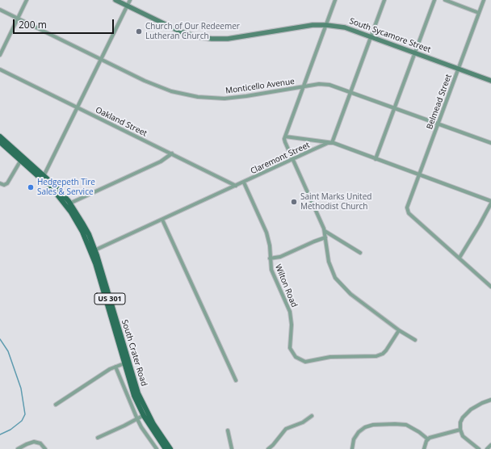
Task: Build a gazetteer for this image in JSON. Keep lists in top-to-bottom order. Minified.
{"streets":{"main road":["South Sycamore Street","US 301","South Crater Road"],"street":["Monticello Avenue","Belmead Street","Oakland Street","Claremont Street","Wilton Road"]},"crossings":[["South Sycamore Street","Belmead Street"],["Monticello Avenue","Belmead Street"],["Oakland Street","Claremont Street"],["Claremont Street","Wilton Road"],["Claremont Street","South Crater Road"]],"places":["Church of Our Redeemer Lutheran Church","Hedgepeth Tire Sales & Service","Saint Marks United Methodist Church"],"scale_bar":"200 m"}
